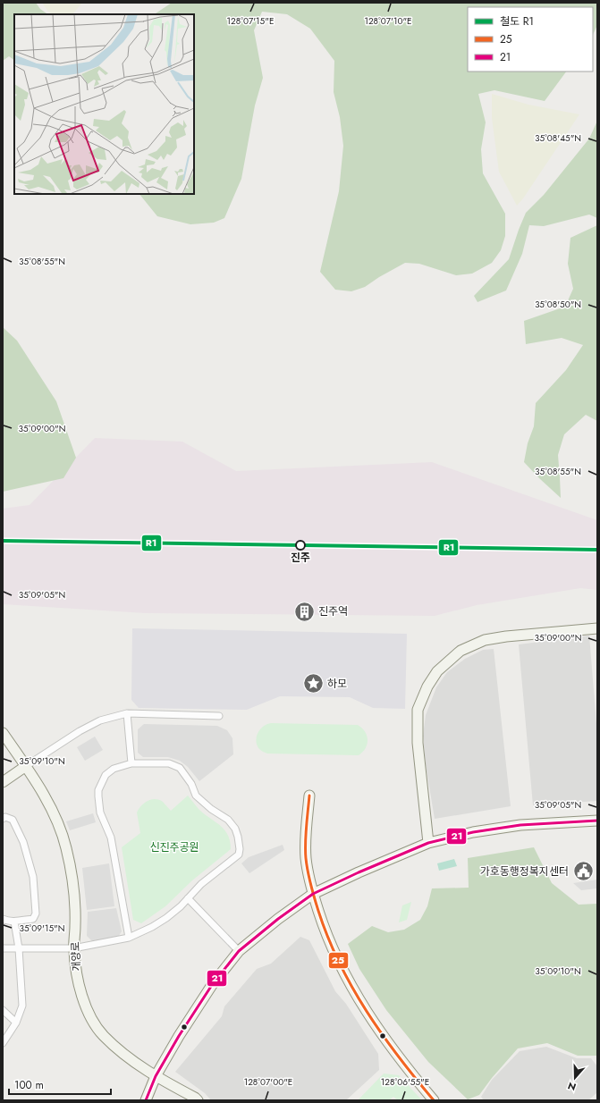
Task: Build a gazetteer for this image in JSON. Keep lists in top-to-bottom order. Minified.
{"streets":{"street":["개양로"]},"parks":["신진주공원"],"places":{"other":["진주"],"building":["진주역"],"place":["하모"],"public building":["가호동행정복지센터"]},"lines":["rail line R1","transit line 25","transit line 21"],"legend":["철도 R1","25","21"],"scale_bar":"100 m","north":"bottom","coordinates":["128°07'15\"E","128°07'10\"E","35°08'45\"N","35°08'55\"N","35°08'50\"N","35°09'00\"N","35°09'05\"N","35°09'10\"N","35°09'15\"N","128°07'00\"E","128°06'55\"E"]}
